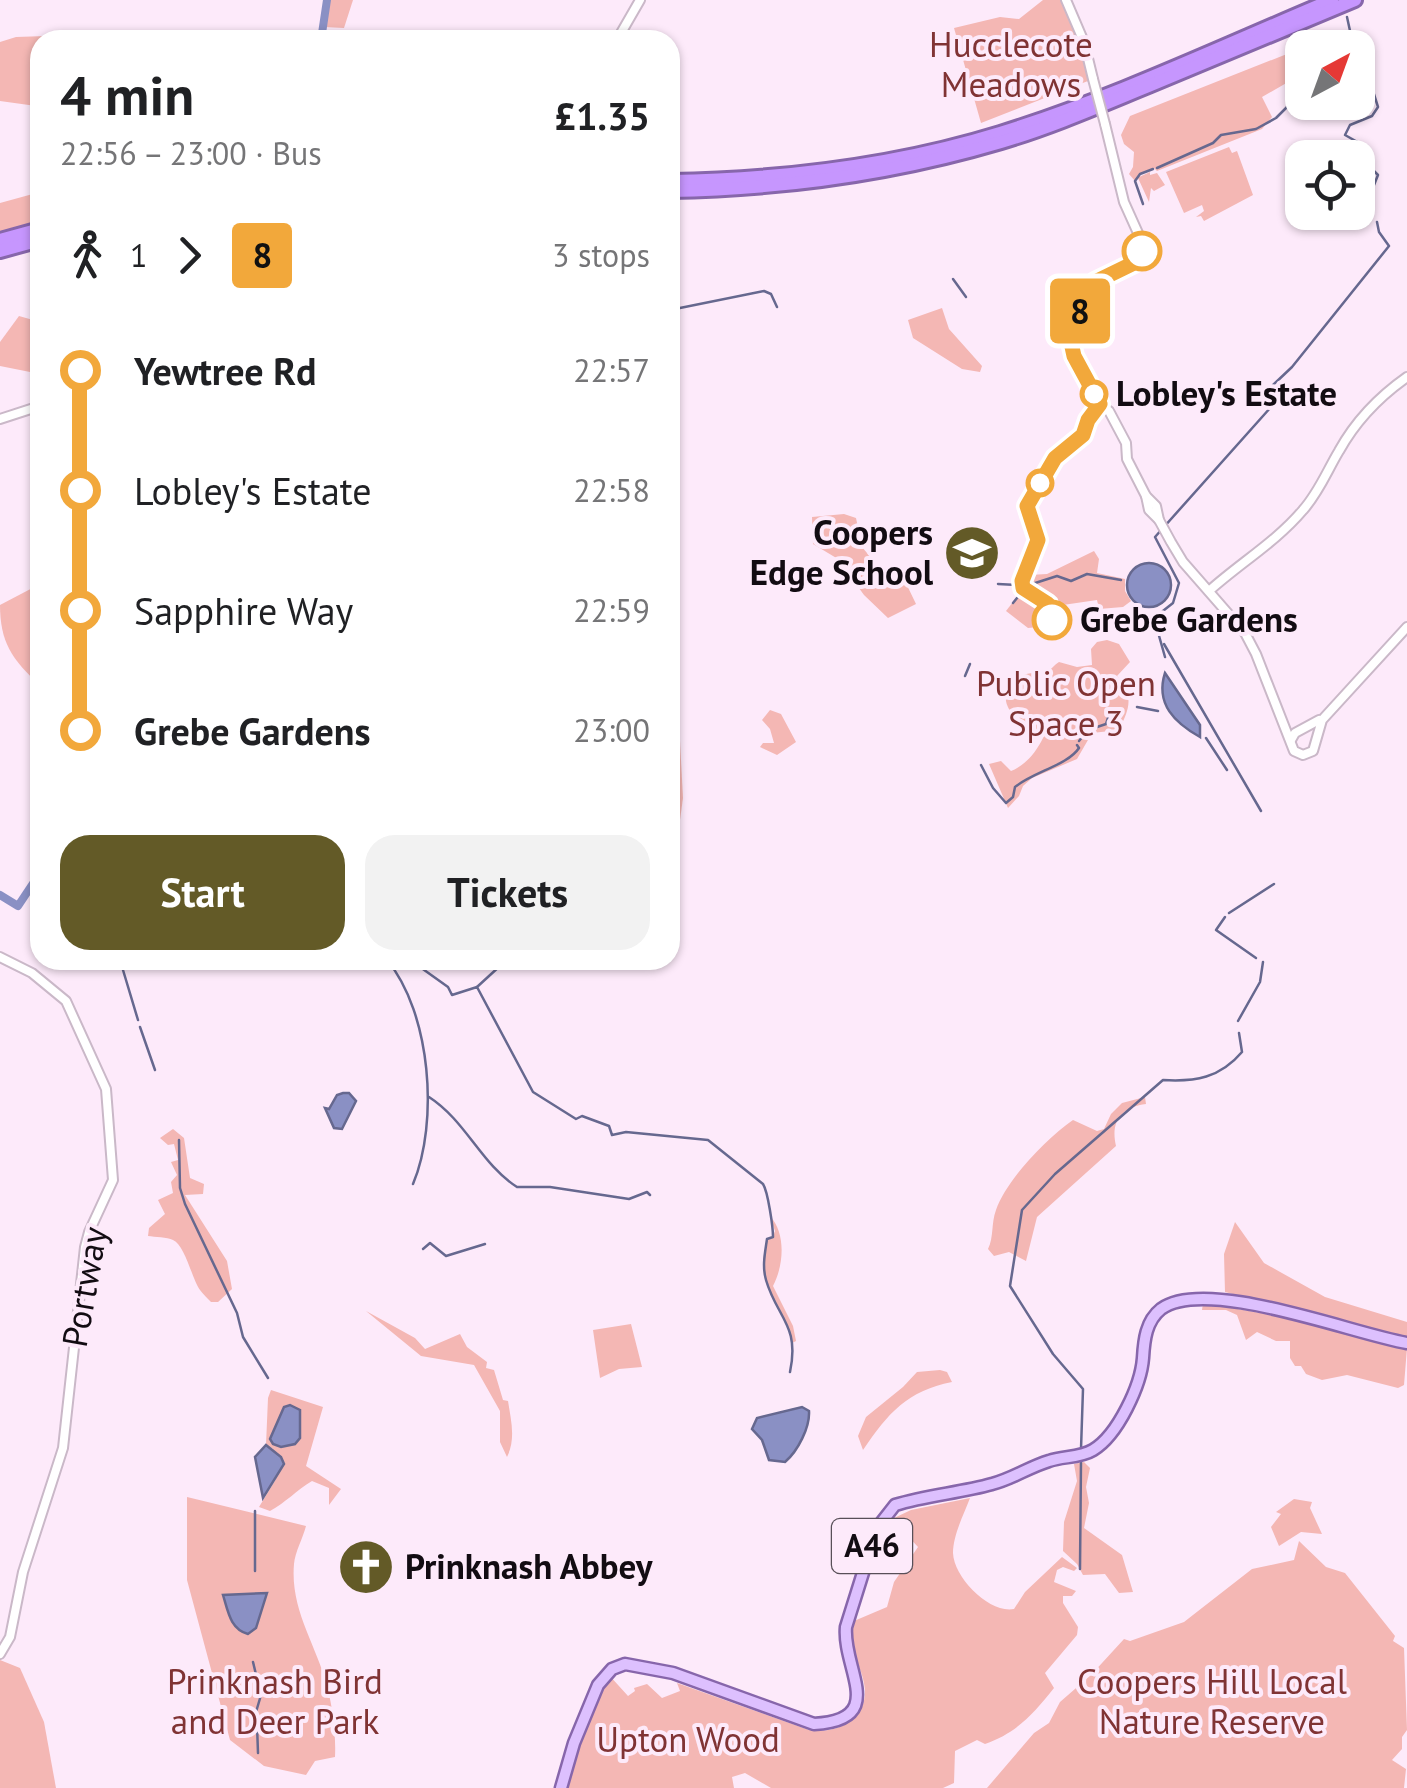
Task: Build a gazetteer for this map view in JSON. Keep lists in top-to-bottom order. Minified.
{"streets":{"main road":["A46"],"street":["Portway"]},"parks":["Hucclecote Meadows","Public Open Space 3","Prinknash Bird and Deer Park","Coopers Hill Local Nature Reserve","Upton Wood"],"places":{"other":["Lobley's Estate","Grebe Gardens"],"school or university":["Coopers Edge School"],"church":["Prinknash Abbey"]},"lines":["bus line 8"],"north":"top right","page":{"on_map":"8","heading":["4 min","22:56 – 23:00 · Bus","£1.35"],"legs":["1","8","3 stops"],"list":[{"name":"Yewtree Rd","value":"22:57"},{"name":"Lobley's Estate","value":"22:58"},{"name":"Sapphire Way","value":"22:59"},{"name":"Grebe Gardens","value":"23:00"}],"buttons":["Start","Tickets"]}}
